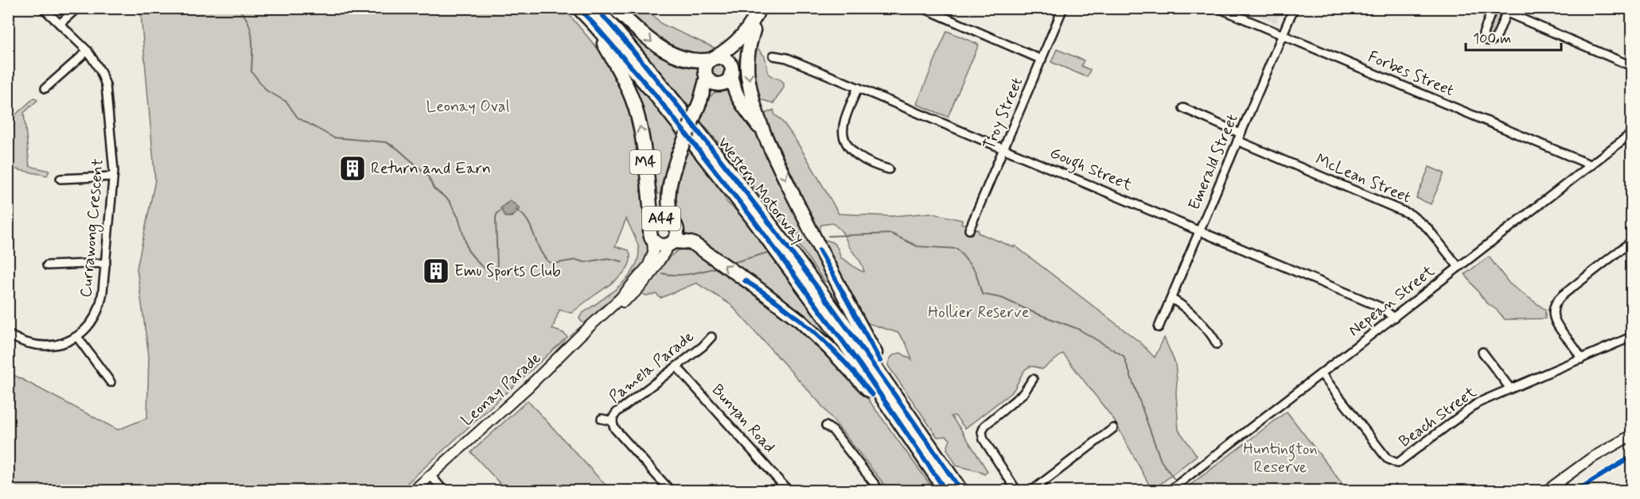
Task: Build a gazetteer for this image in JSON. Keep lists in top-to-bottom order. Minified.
{"streets":{"highway":["M4","Western Motorway","A44"],"street":["Forbes Street","Troy Street","Emerald Street","Gough Street","McLean Street","Currawong Crescent","Nepean Street","Pamela Parade","Leonay Parade","Beach Street","Bunyan Road"]},"crossings":[["Forbes Street","Emerald Street"],["Forbes Street","Nepean Street"],["Troy Street","Gough Street"],["M4","Western Motorway"],["M4","A44"],["M4","Leonay Parade"],["Emerald Street","Gough Street"],["Emerald Street","McLean Street"],["Gough Street","Nepean Street"],["McLean Street","Nepean Street"],["A44","Leonay Parade"],["Nepean Street","Beach Street"],["Pamela Parade","Bunyan Road"]],"parks":["Leonay Oval","Hollier Reserve","Huntington Reserve"],"places":{"building":["Return and Earn","Emu Sports Club"]},"scale_bar":"100 m"}
